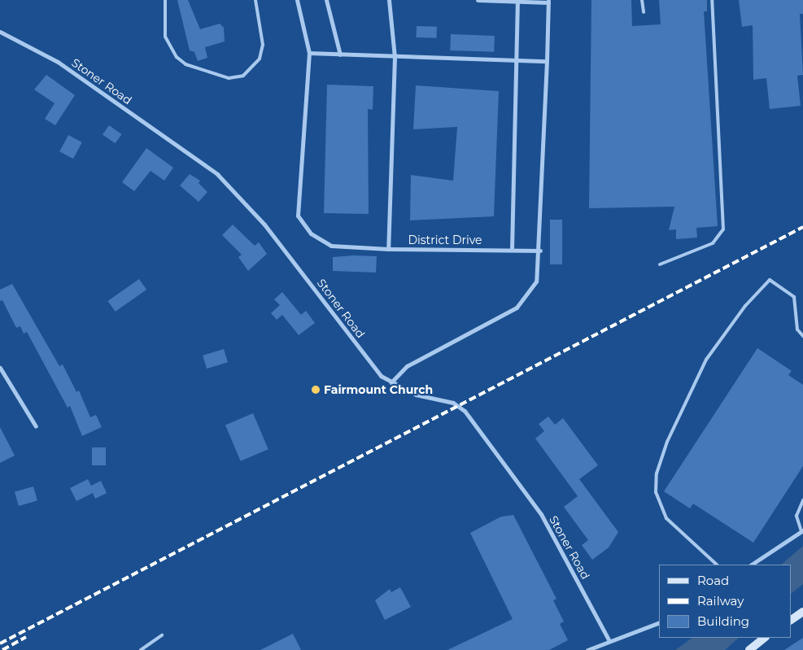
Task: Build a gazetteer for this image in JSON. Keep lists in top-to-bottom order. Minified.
{"streets":{"street":["Stoner Road","District Drive"]},"places":["Fairmount Church"],"legend":["Road","Railway","Building"]}
